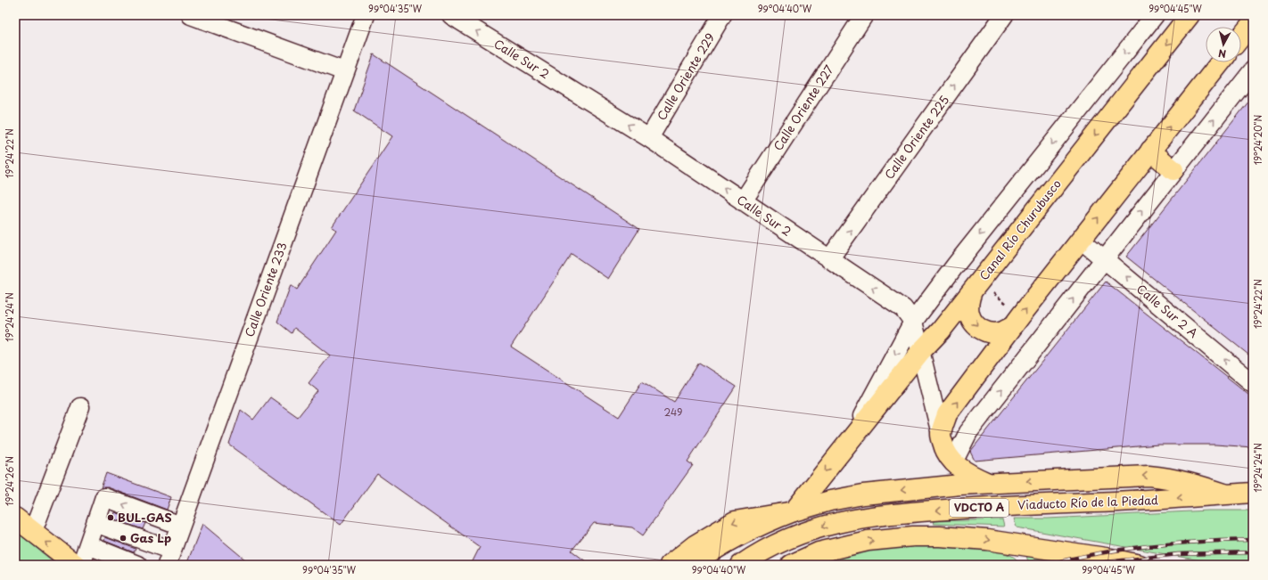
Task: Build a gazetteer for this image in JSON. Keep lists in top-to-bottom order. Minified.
{"streets":{"main road":["Calle Sur 2","Canal Río Churubusco","Viaducto Río de la Piedad","VDCTO A"],"street":["Calle Oriente 229","Calle Oriente 227","Calle Oriente 225","Calle Oriente 233","Calle Sur 2 A"]},"crossings":[["Calle Sur 2","Calle Oriente 229"],["Calle Sur 2","Calle Oriente 227"],["Calle Sur 2","Calle Oriente 225"],["Calle Sur 2","Canal Río Churubusco"]],"one_way":["Calle Sur 2","Calle Oriente 225","Calle Sur 2 A"],"places":["BUL-GAS","Gas Lp"],"house_numbers":["249"],"north":"bottom","coordinates":["99°04'35\"W","99°04'40\"W","99°04'45\"W","19°24'20\"N","19°24'22\"N","19°24'24\"N","19°24'26\"N"]}
